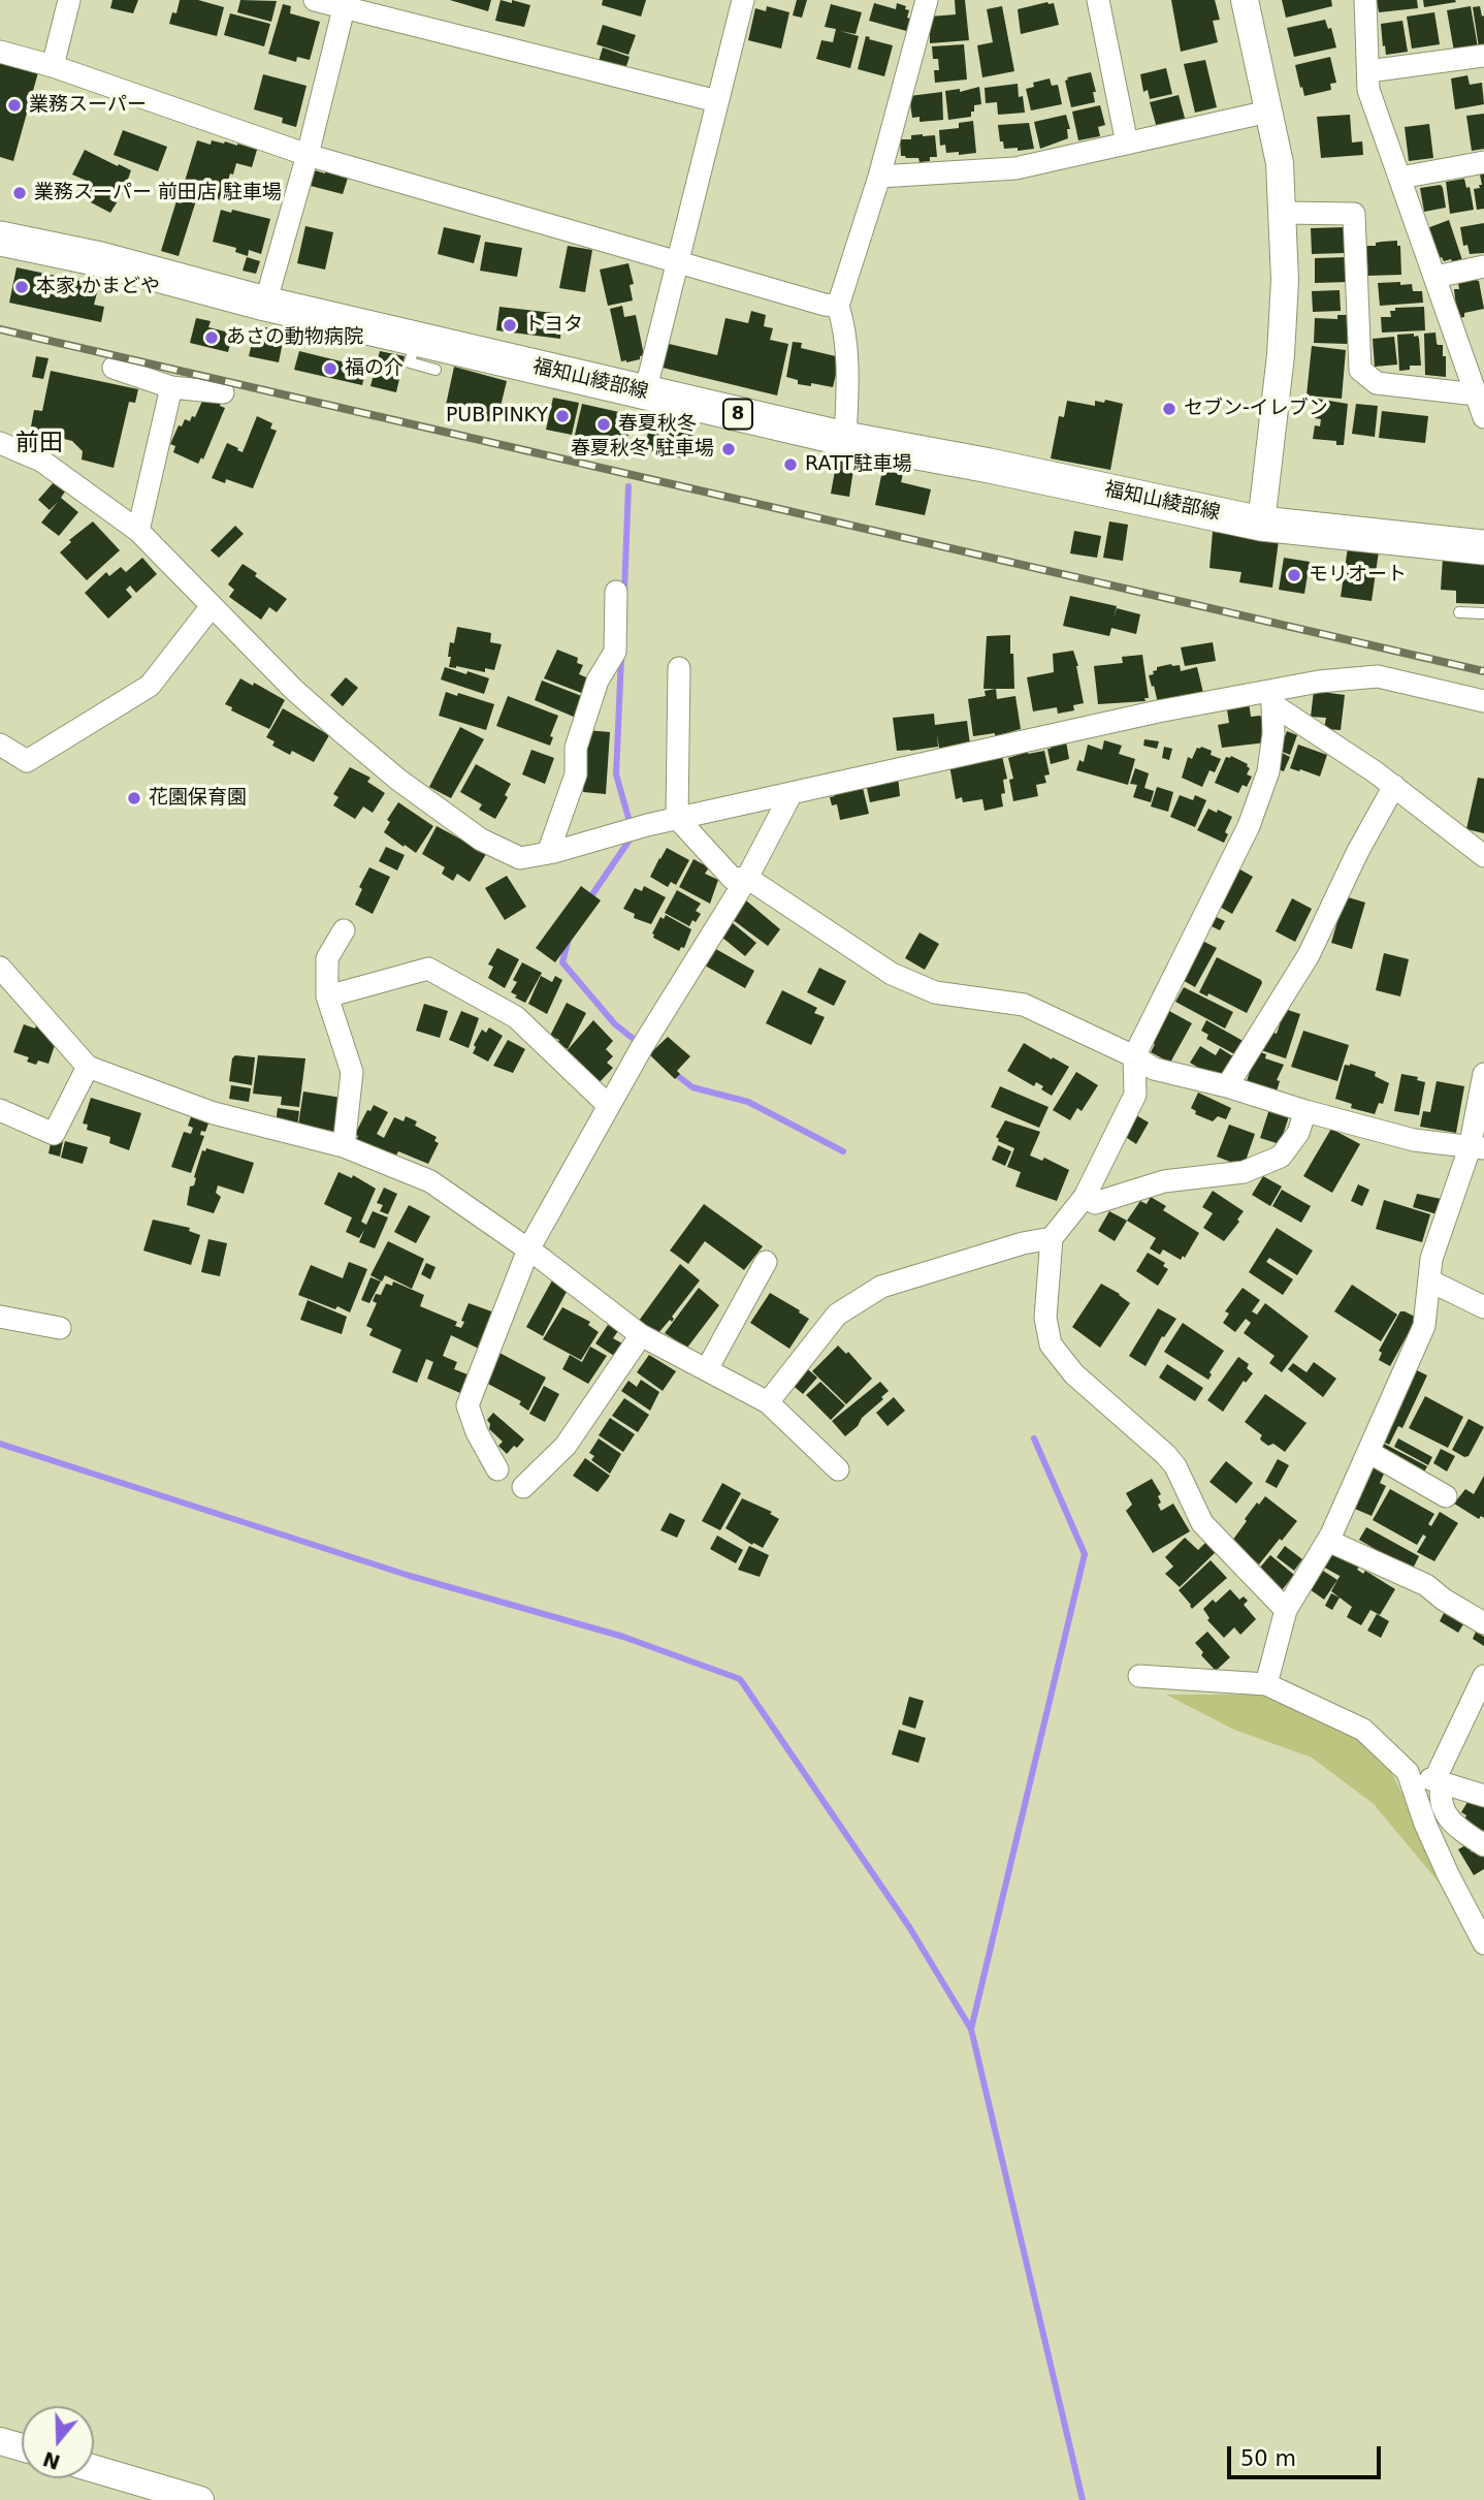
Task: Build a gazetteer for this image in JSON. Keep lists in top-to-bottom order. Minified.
{"streets":{"main road":["福知山綾部線","8"]},"districts":["前田"],"places":["業務スーパー","業務スーパー 前田店 駐車場","本家 かまどや","トヨタ","あさの動物病院","福の介","セブン-イレブン","PUB PINKY","春夏秋冬","春夏秋冬 駐車場","RATT駐車場","モリオート","花園保育園"],"scale_bar":"50 m","north":"bottom"}
